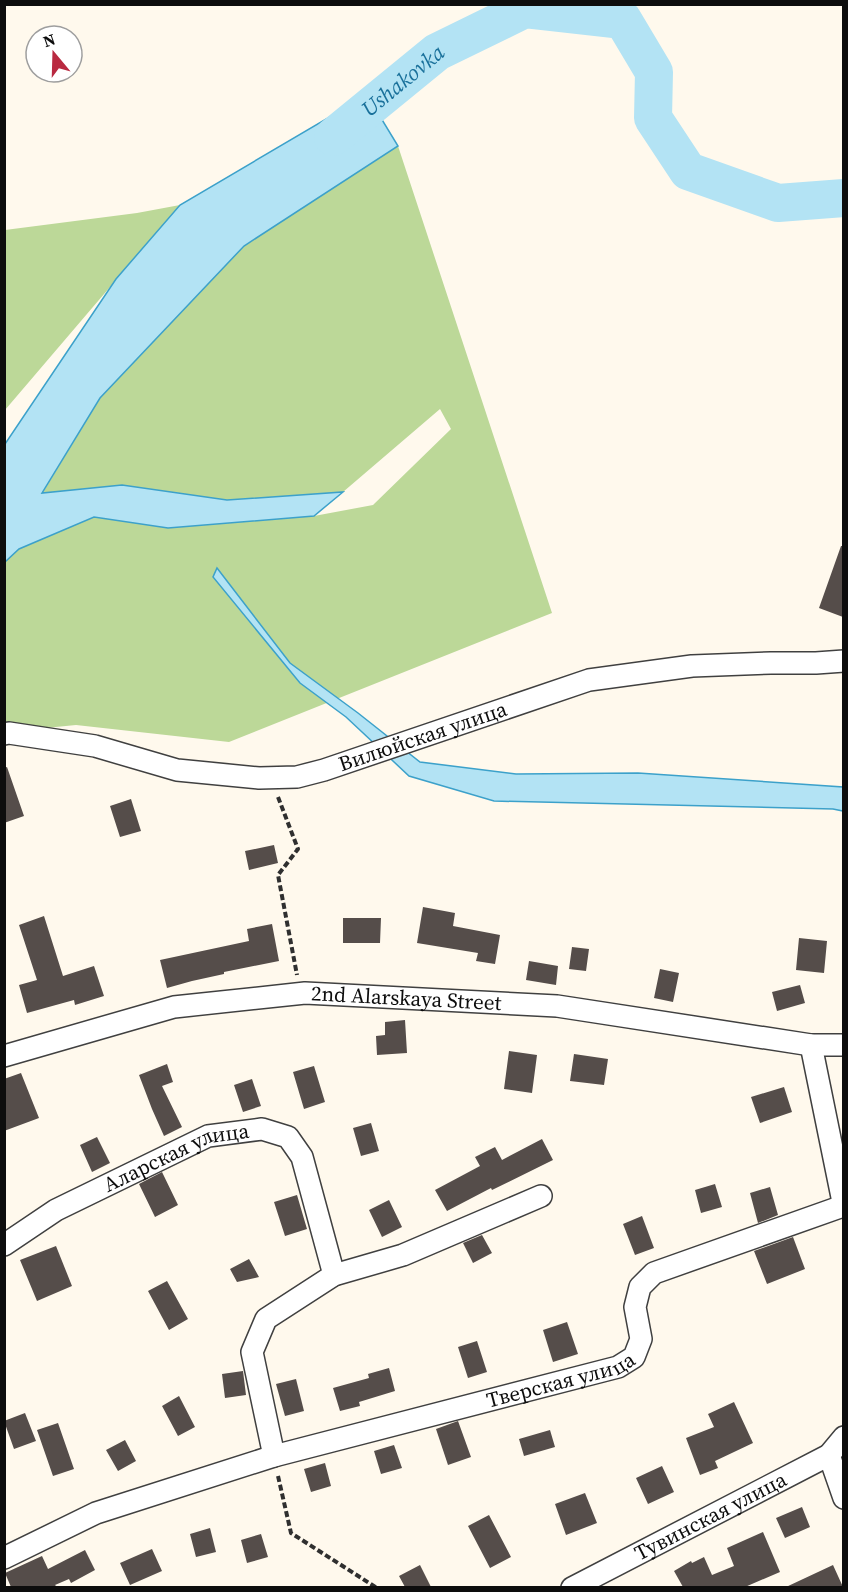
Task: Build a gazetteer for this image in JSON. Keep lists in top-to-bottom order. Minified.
{"streets":{"street":["Вилюйская улица","2nd Alarskaya Street","Аларская улица","Тверская улица","Тувинская улица"]},"water":["Ushakovka"],"north":"top"}
